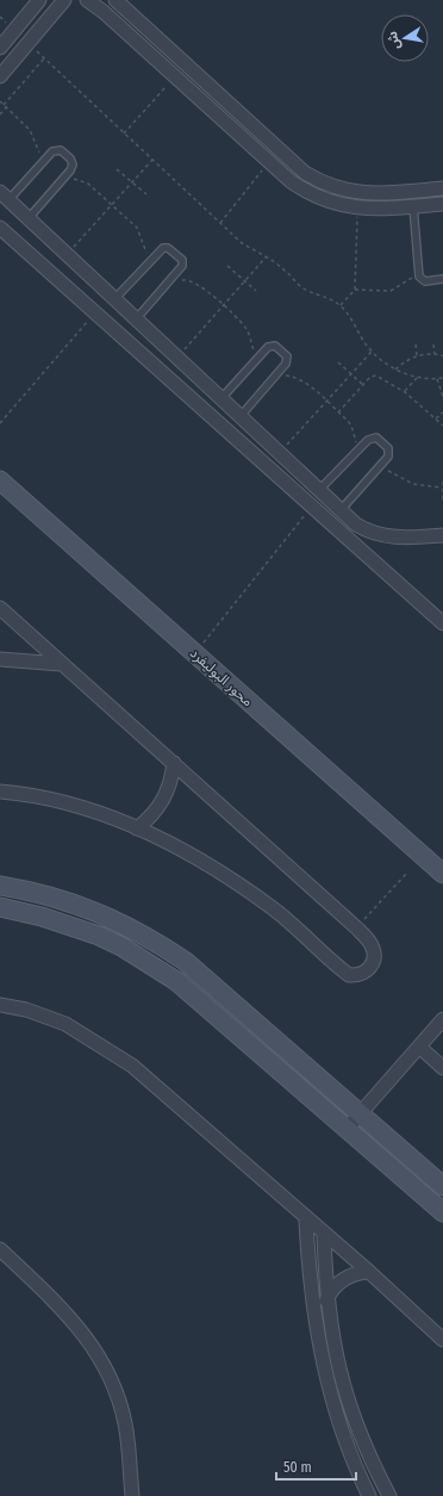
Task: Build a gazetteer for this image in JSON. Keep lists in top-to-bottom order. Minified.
{"streets":{"street":["محور البوليفرد"]},"scale_bar":"50 m","north":"left"}
